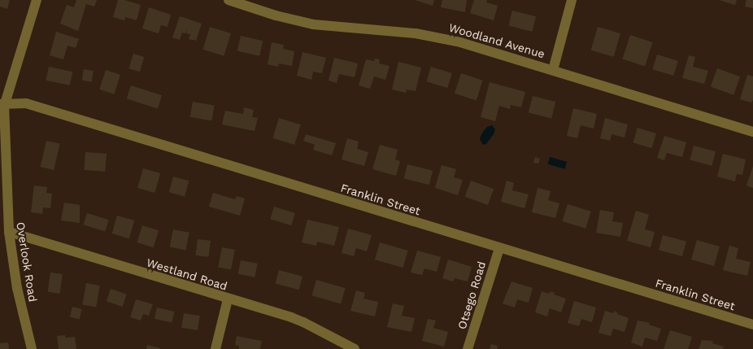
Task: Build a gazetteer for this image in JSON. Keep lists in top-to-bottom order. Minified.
{"streets":{"street":["Woodland Avenue","Franklin Street","Overlook Road","Westland Road","Otsego Road"]},"crossings":[["Franklin Street","Overlook Road"],["Franklin Street","Otsego Road"],["Overlook Road","Westland Road"]]}
